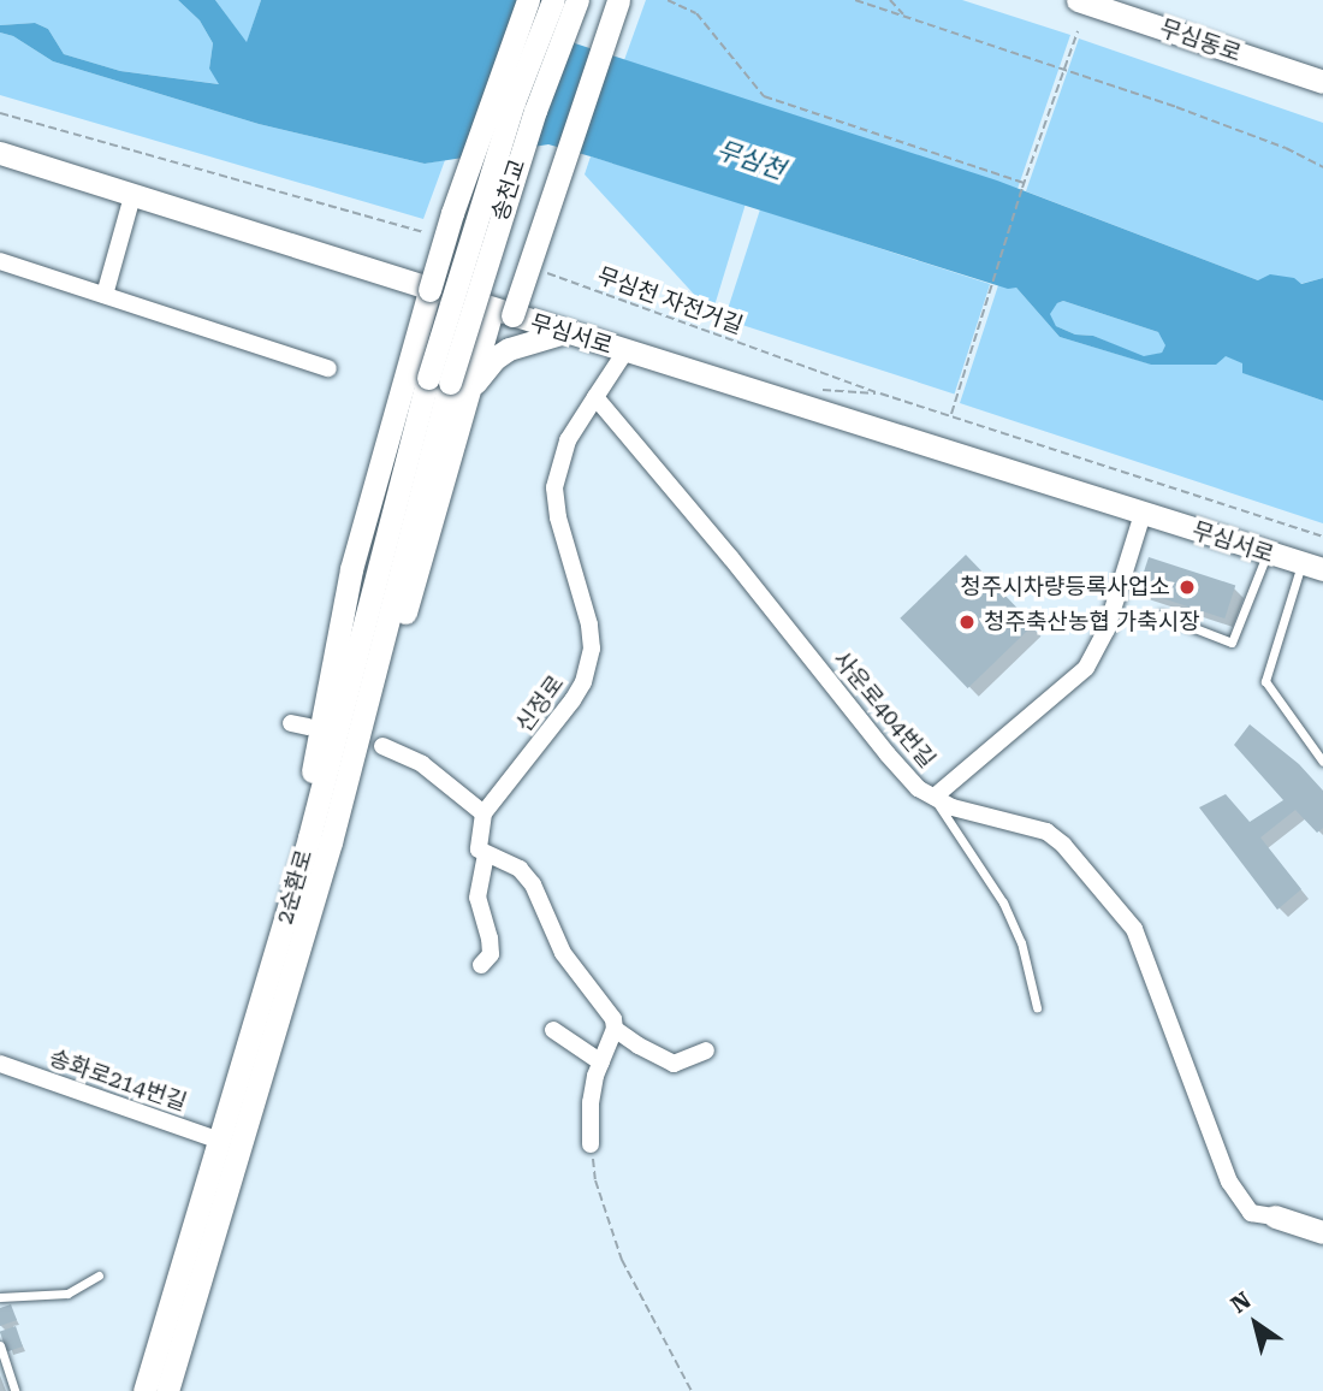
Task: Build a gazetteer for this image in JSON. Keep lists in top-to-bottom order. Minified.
{"streets":{"street":["무심동로","송천교","무심서로","신정로","사운로404번길","2순환로","송화로214번길"],"path":["무심천 자전거길"]},"crossings":[["송천교","2순환로"],["신정로","사운로404번길"],["2순환로","송화로214번길"]],"water":["무심천"],"places":["청주시차량등록사업소","청주축산농협 가축시장"],"north":"top left"}
